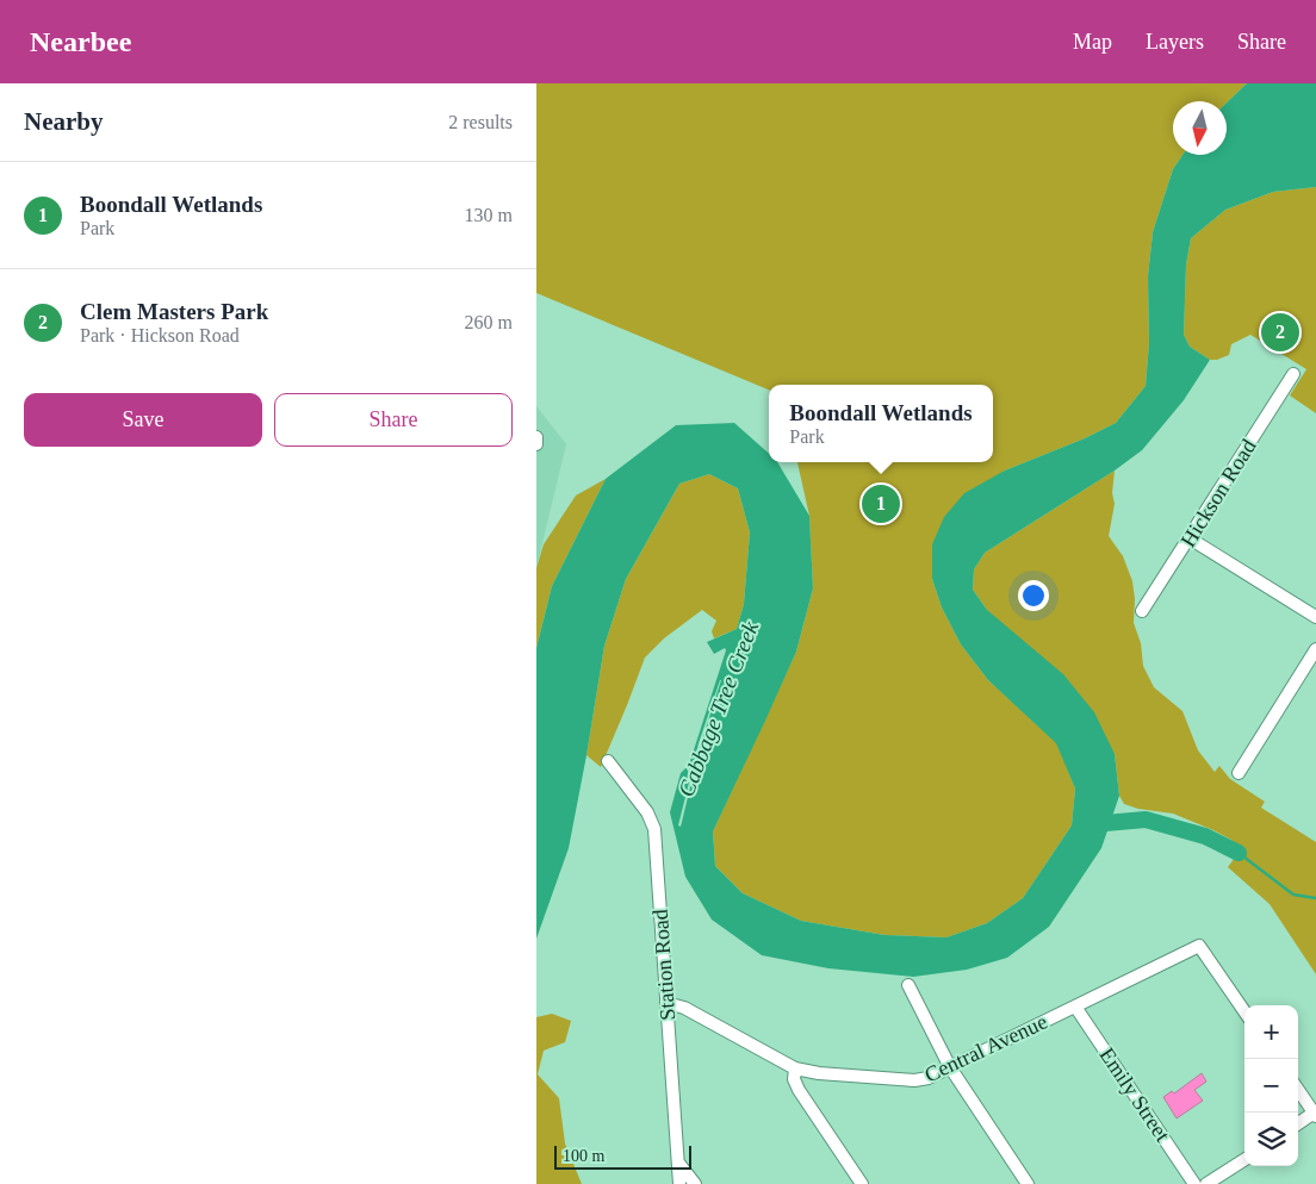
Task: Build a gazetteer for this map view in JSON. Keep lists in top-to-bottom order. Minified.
{"streets":{"street":["Hickson Road","Station Road","Central Avenue","Emily Street"]},"crossings":[["Station Road","Central Avenue"],["Central Avenue","Emily Street"]],"water":["Cabbage Tree Creek"],"scale_bar":"100 m","north":"bottom","page":{"header":"Nearbee","nav":["Map","Layers","Share"],"heading":["Nearby","2 results"],"list":[{"mark":"1","name":"Boondall Wetlands","note":"Park","value":"130 m"},{"mark":"2","name":"Clem Masters Park","note":"Park · Hickson Road","value":"260 m"}],"pins":["2","1"],"buttons":["Save","Share"],"popup":["Boondall Wetlands","Park"],"map_buttons":["+","−"],"scale":"100 m"}}
